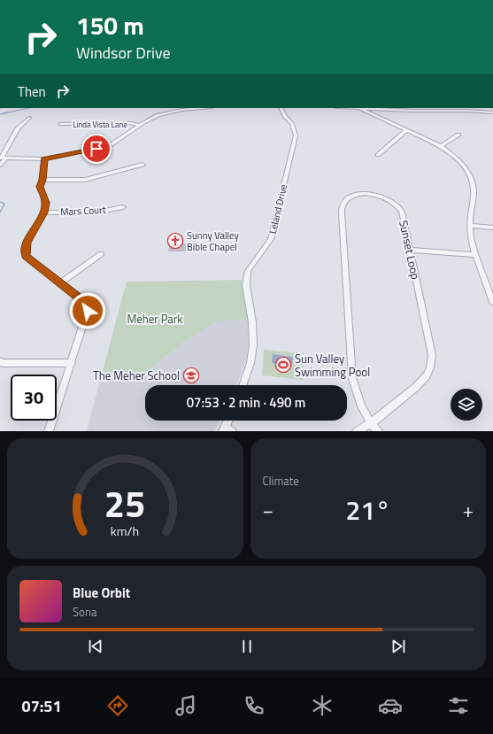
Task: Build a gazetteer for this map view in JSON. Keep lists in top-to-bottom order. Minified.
{"streets":{"street":["Linda Vista Lane","Leland Drive","Mars Court","Sunset Loop"]},"parks":["Meher Park"],"places":{"church":["Sunny Valley Bible Chapel"],"sports":["Sun Valley Swimming Pool"],"school or university":["The Meher School"]},"page":{"turn":["150 m","Windsor Drive"],"then":"Then","limit":"30","trip":"07:53 · 2 min · 490 m","tile":"Climate","heat":["−","21°","+"],"song":["Blue Orbit","Sona"],"tabs":"07:51","gauge":["25","km/h"]}}
